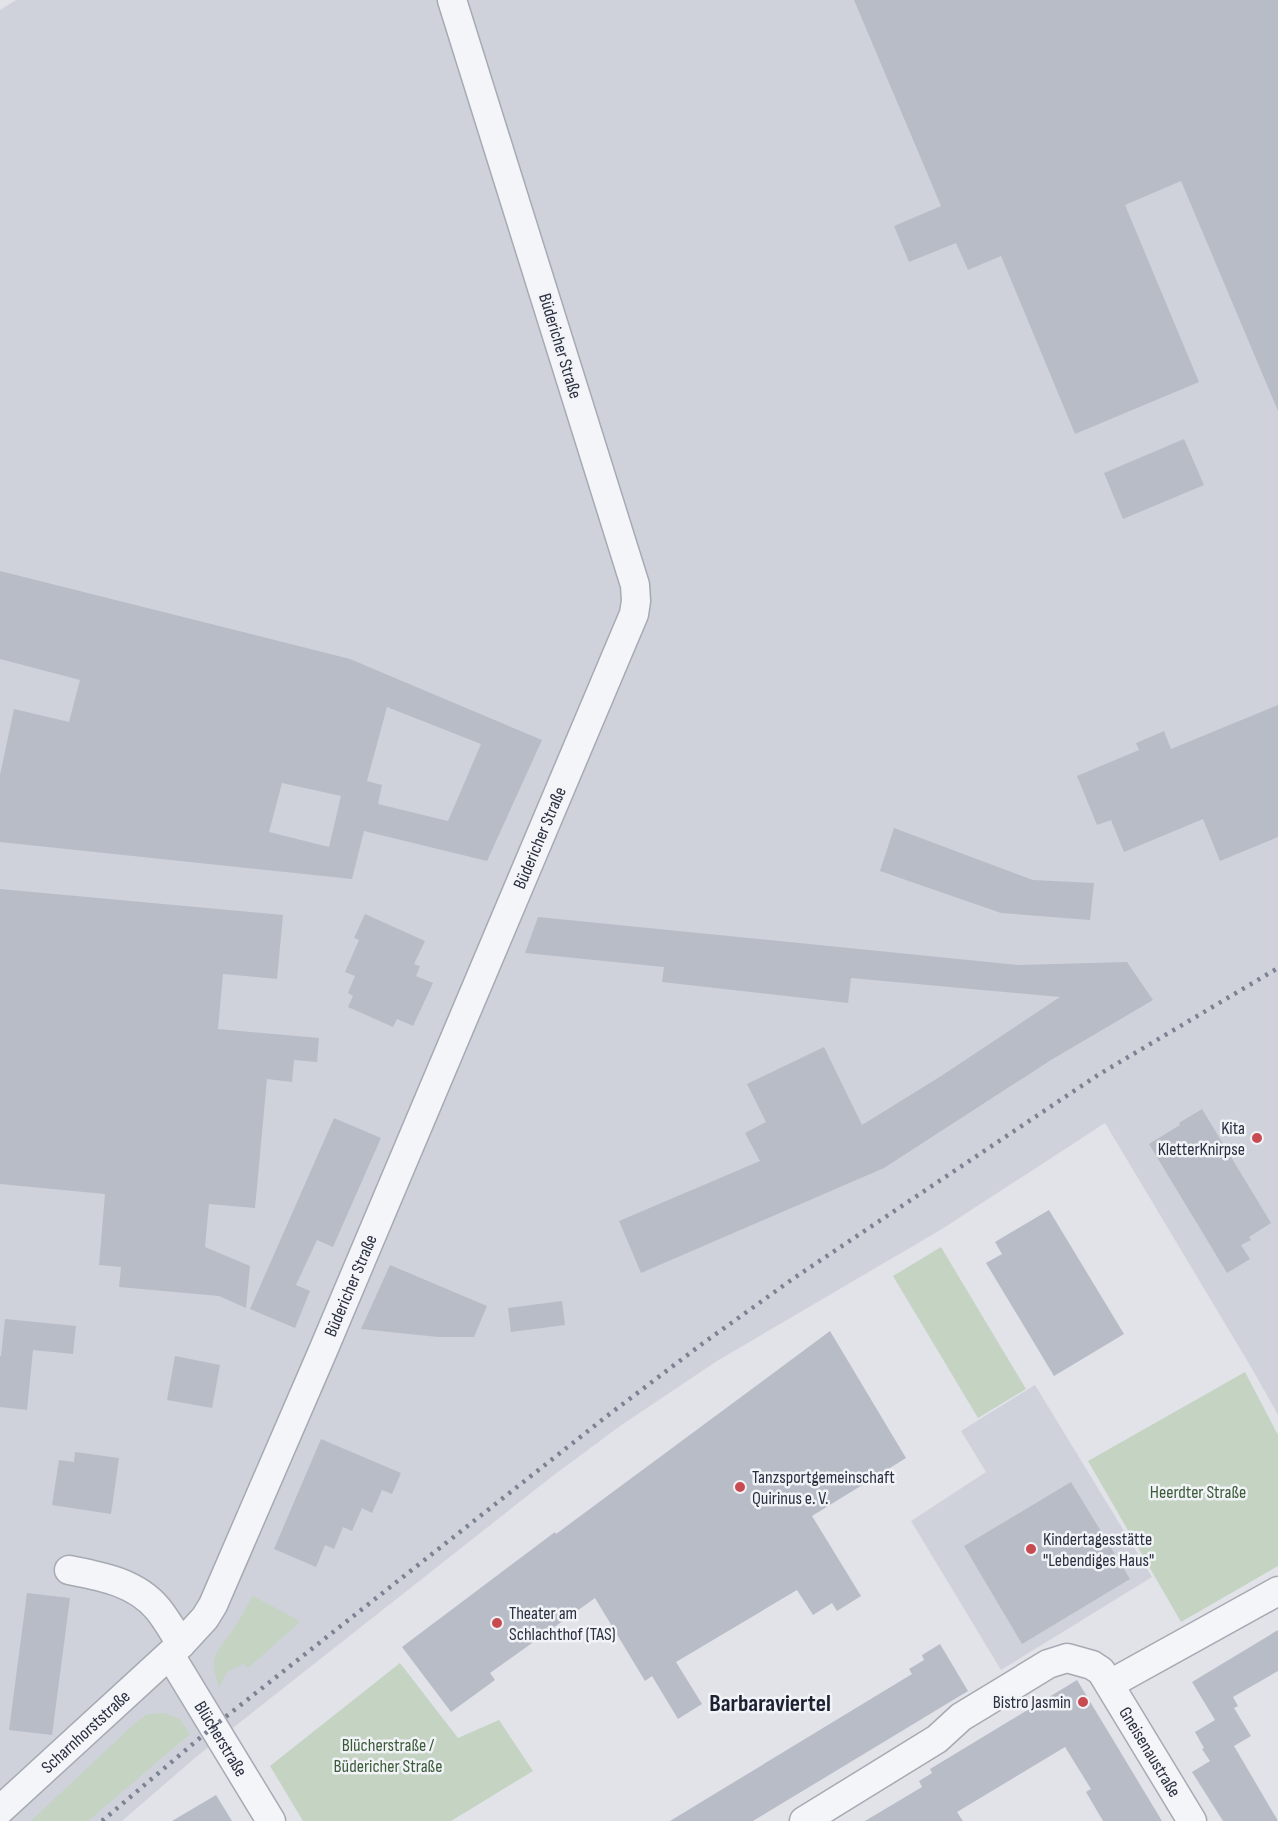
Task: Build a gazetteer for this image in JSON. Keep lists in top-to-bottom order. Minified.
{"streets":{"street":["Büdericher Straße","Scharnhorststraße","Blücherstraße","Gneisenaustraße"]},"crossings":[["Büdericher Straße","Scharnhorststraße"],["Büdericher Straße","Blücherstraße"],["Scharnhorststraße","Blücherstraße"]],"districts":["Barbaraviertel"],"parks":["Heerdter Straße","Blücherstraße / Büdericher Straße"],"places":["Kita KletterKnirpse","Tanzsportgemeinschaft Quirinus e. V.","Kindertagesstätte \"Lebendiges Haus\"","Theater am Schlachthof (TAS)","Bistro Jasmin"]}
